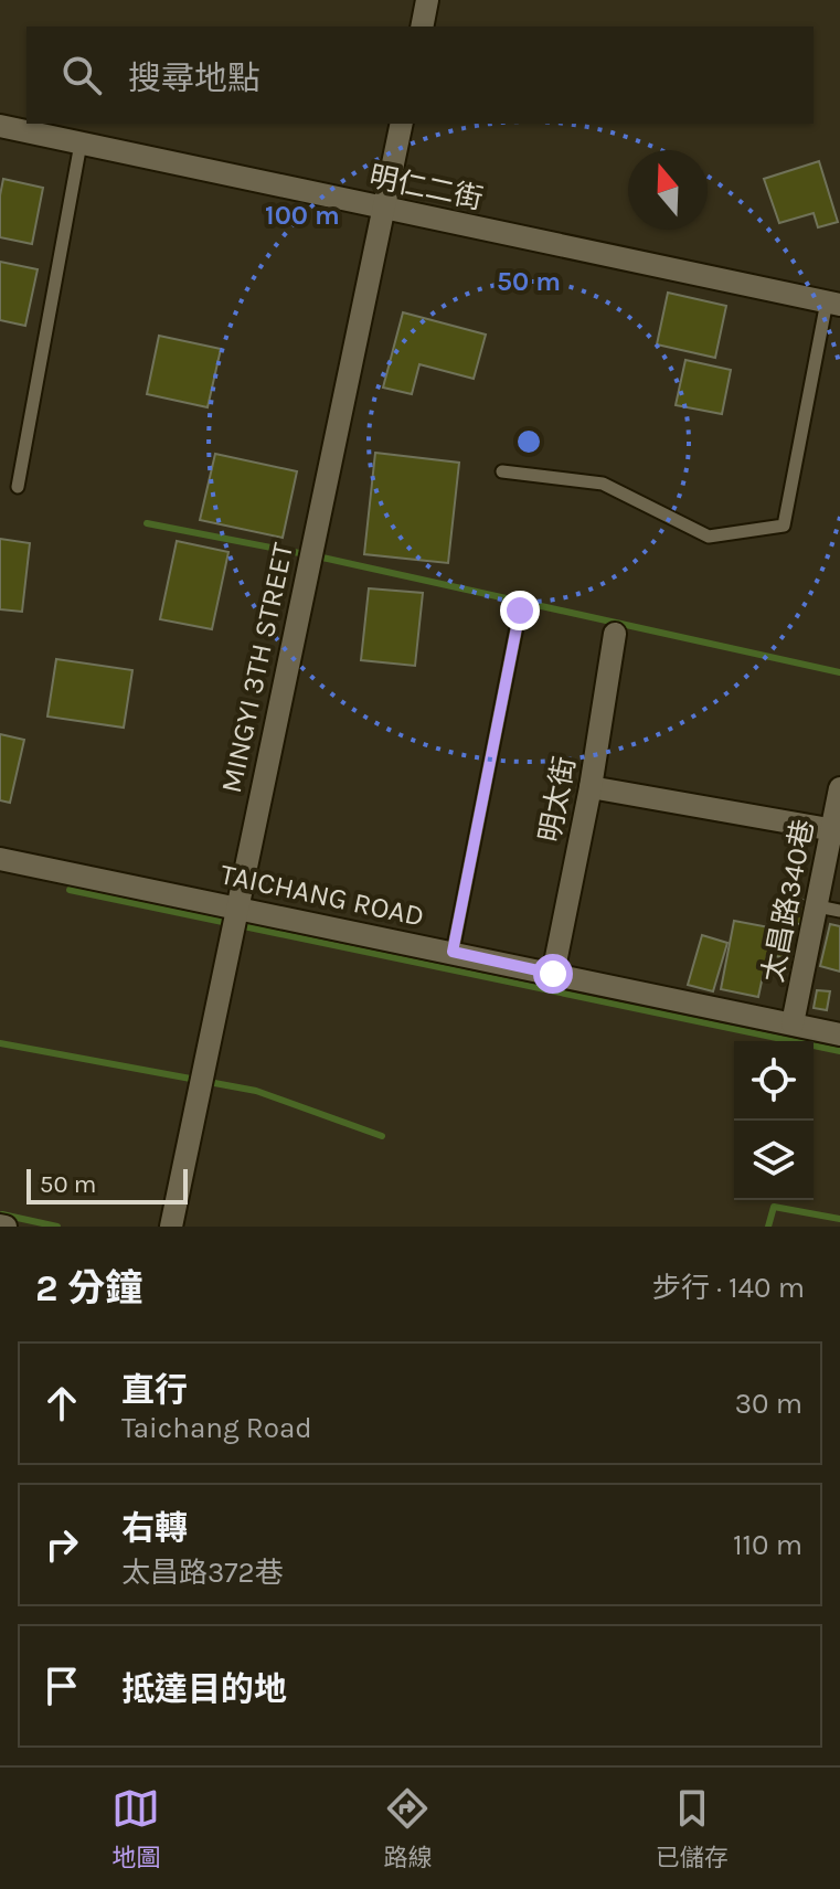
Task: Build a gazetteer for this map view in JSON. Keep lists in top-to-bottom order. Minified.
{"streets":{"street":["明仁二街","MINGYI 3TH STREET","明太街","TAICHANG ROAD","太昌路340巷"]},"crossings":[["明仁二街","MINGYI 3TH STREET"],["MINGYI 3TH STREET","TAICHANG ROAD"],["明太街","TAICHANG ROAD"],["TAICHANG ROAD","太昌路340巷"]],"scale_bar":"50 m","north":"top","page":{"search":"搜尋地點","scale":"50 m","heading":["2 分鐘","步行 · 140 m"],"list":[["直行","Taichang Road","30 m"],["右轉","太昌路372巷","110 m"],"抵達目的地"],"nav":["地圖","路線","已儲存"]},"rings":["100 m","50 m"]}
